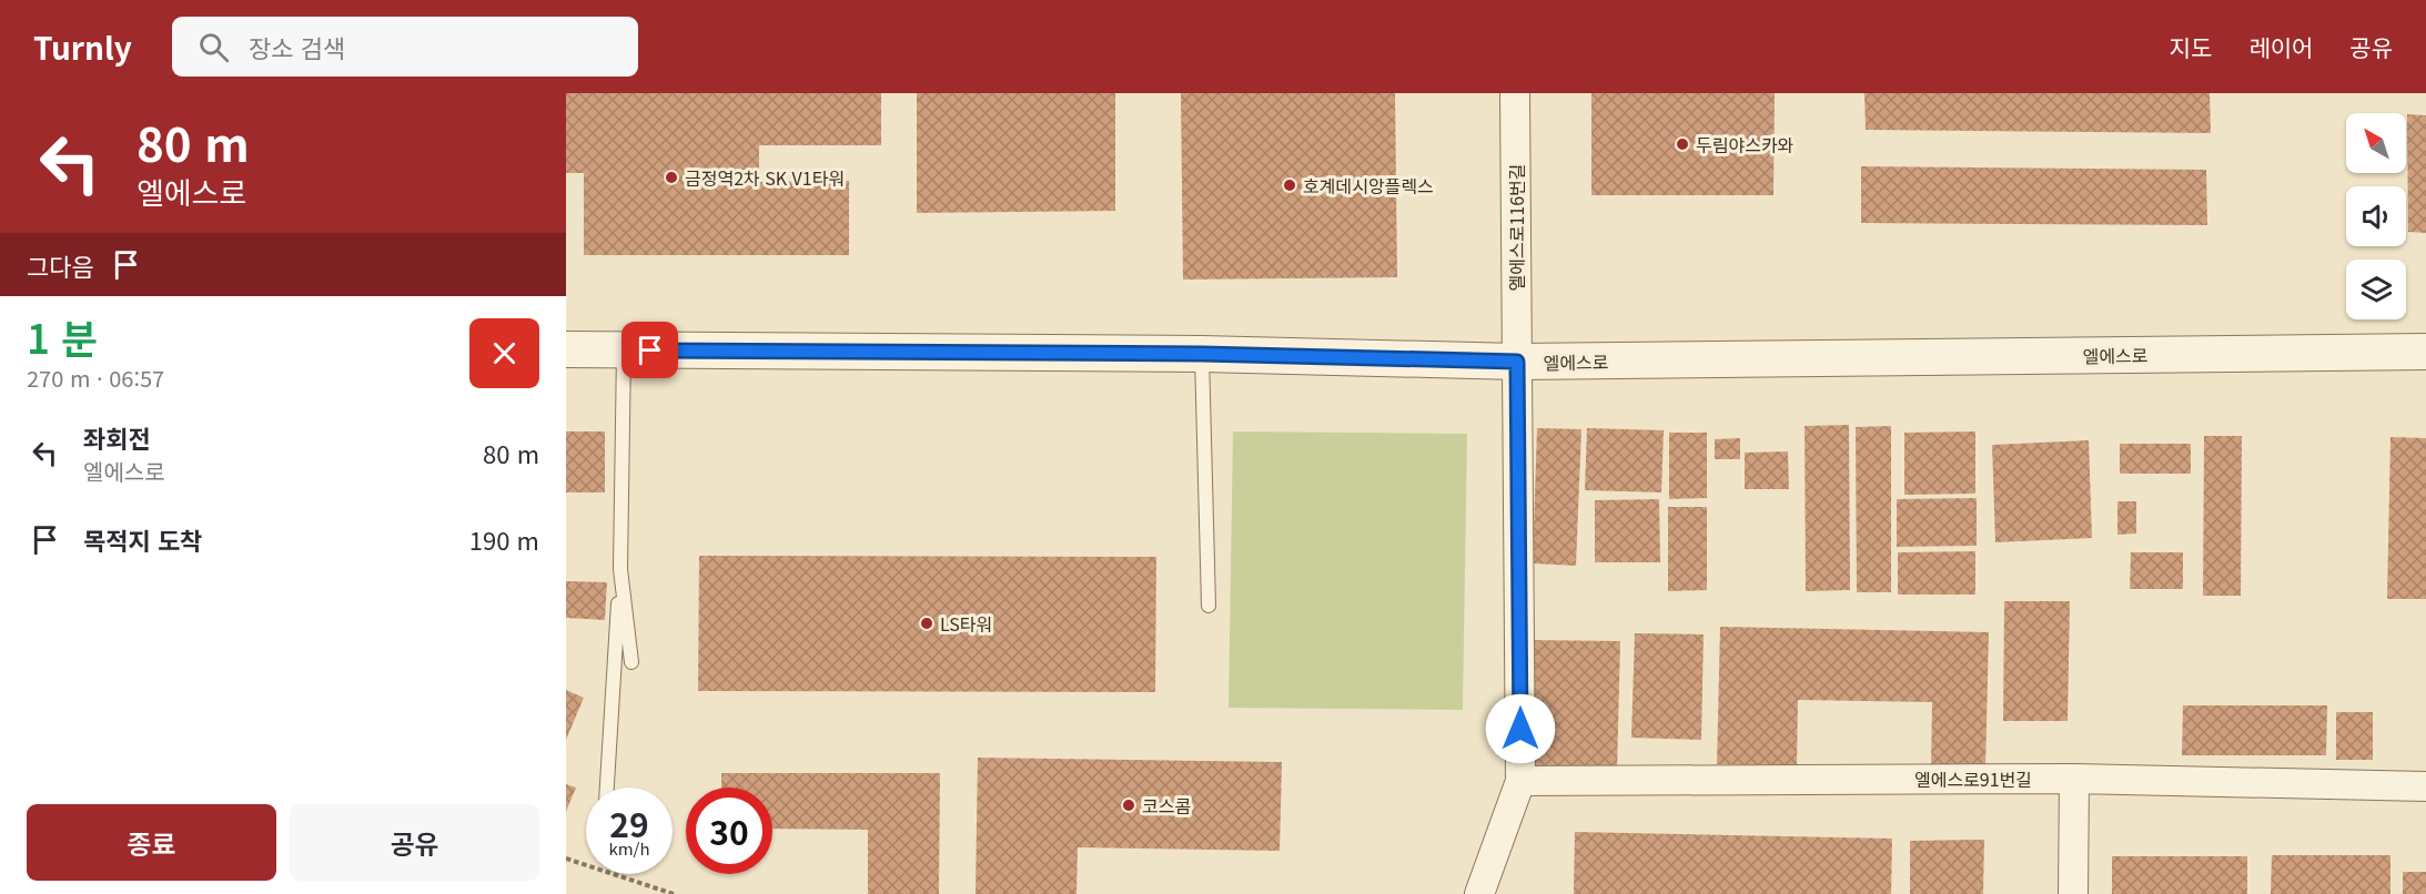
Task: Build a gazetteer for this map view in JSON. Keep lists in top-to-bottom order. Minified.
{"streets":{"street":["엘에스로116번길","엘에스로","엘에스로91번길"]},"crossings":[["엘에스로116번길","엘에스로"],["엘에스로116번길","엘에스로91번길"]],"places":["두림야스카와","금정역2차 SK V1타워","호계데시앙플렉스","LS타워","코스콤"],"north":"top left","page":{"header":"Turnly","search":"장소 검색","nav":["지도","레이어","공유"],"turn":["80 m","엘에스로"],"then":"그다음","heading":["1 분","270 m · 06:57"],"list":[{"name":"좌회전","note":"엘에스로","value":"80 m"},{"name":"목적지 도착","value":"190 m"}],"speed":"29 km/h","limit":"30","buttons":["종료","공유"]}}
